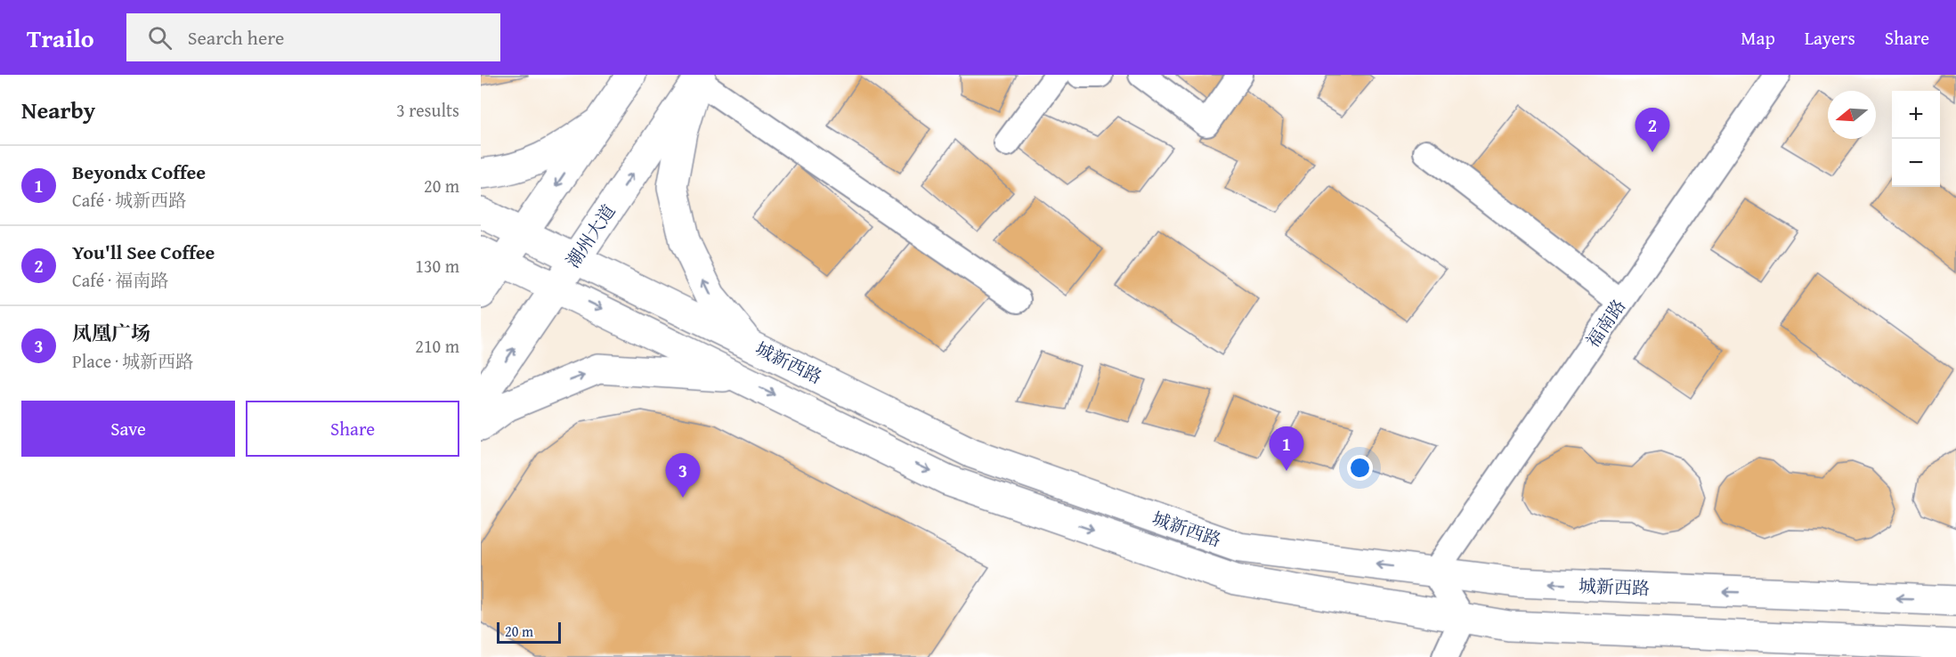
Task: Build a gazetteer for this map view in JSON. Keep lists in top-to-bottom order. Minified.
{"streets":{"main road":["潮州大道","城新西路"],"street":["福南路"]},"crossings":[["潮州大道","城新西路"],["福南路","城新西路"]],"scale_bar":"20 m","north":"left","page":{"header":"Trailo","search":"Search here","nav":["Map","Layers","Share"],"heading":["Nearby","3 results"],"map_buttons":["+","−"],"pins":["2","1","3"],"list":[{"mark":"1","name":"Beyondx Coffee","note":"Café · 城新西路","value":"20 m"},{"mark":"2","name":"You'll See Coffee","note":"Café · 福南路","value":"130 m"},{"mark":"3","name":"凤凰广场","note":"Place · 城新西路","value":"210 m"}],"buttons":["Save","Share"],"scale":"20 m"}}
